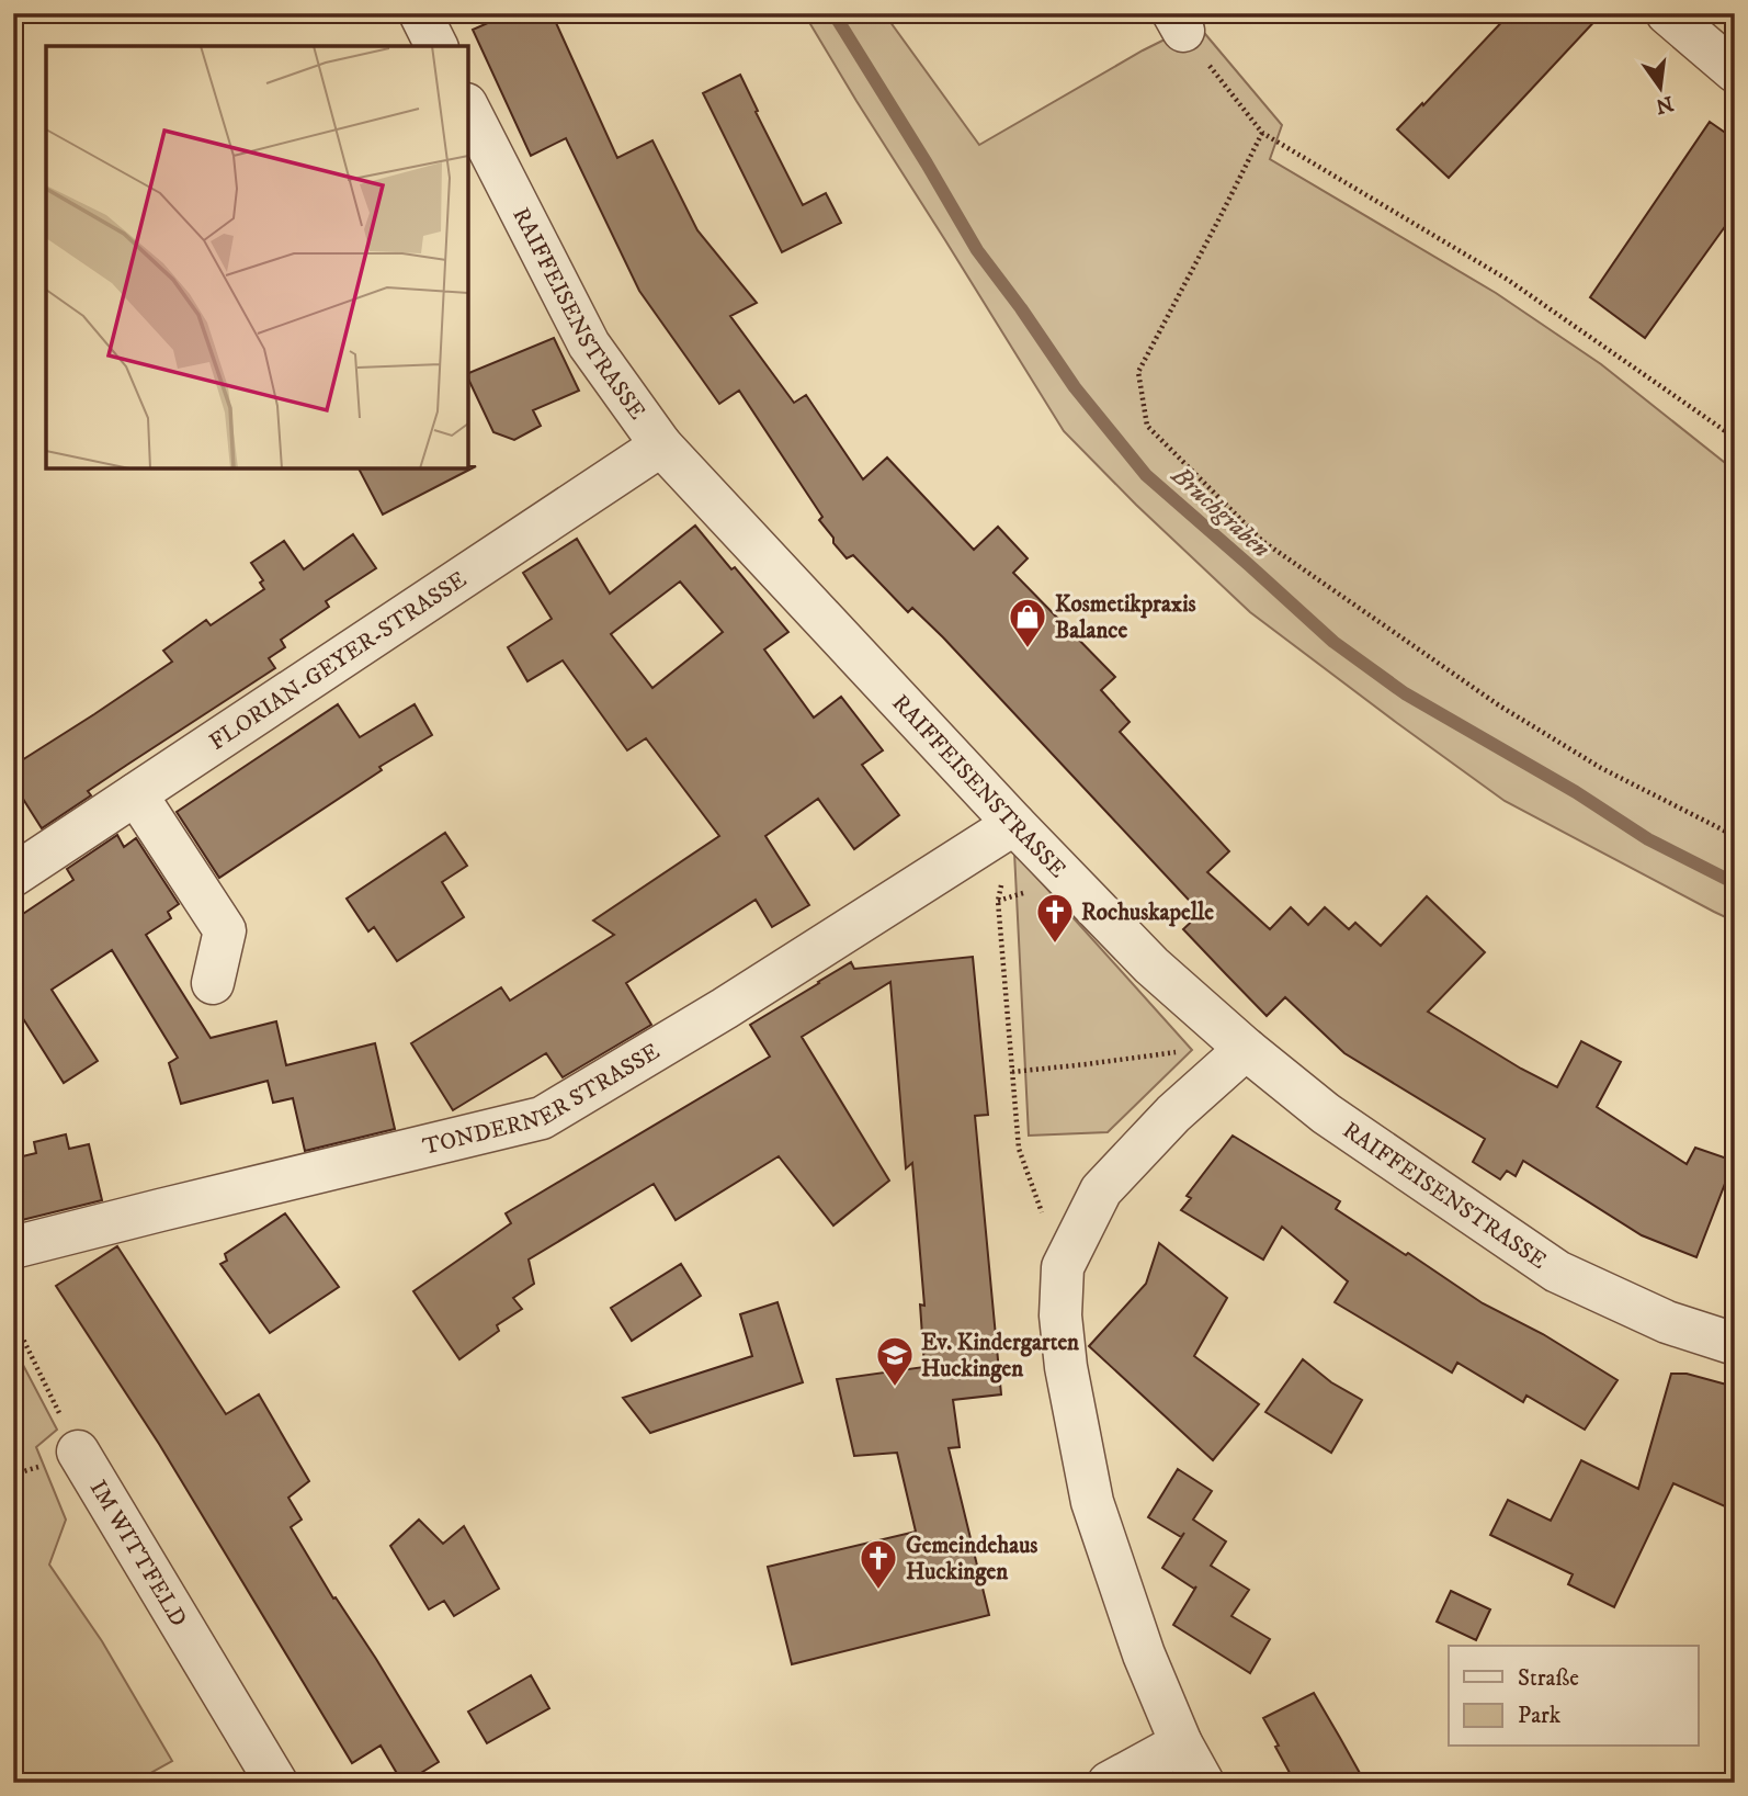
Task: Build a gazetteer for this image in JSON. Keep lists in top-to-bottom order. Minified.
{"streets":{"street":["RAIFFEISENSTRASSE","FLORIAN-GEYER-STRASSE","TONDERNER STRASSE","IM WITTFELD"]},"crossings":[["RAIFFEISENSTRASSE","FLORIAN-GEYER-STRASSE"],["RAIFFEISENSTRASSE","TONDERNER STRASSE"]],"water":["Bruchgraben"],"places":{"shop":["Kosmetikpraxis Balance"],"church":["Rochuskapelle","Gemeindehaus Huckingen"],"school or university":["Ev. Kindergarten Huckingen"]},"legend":["Straße","Park"],"north":"bottom"}
